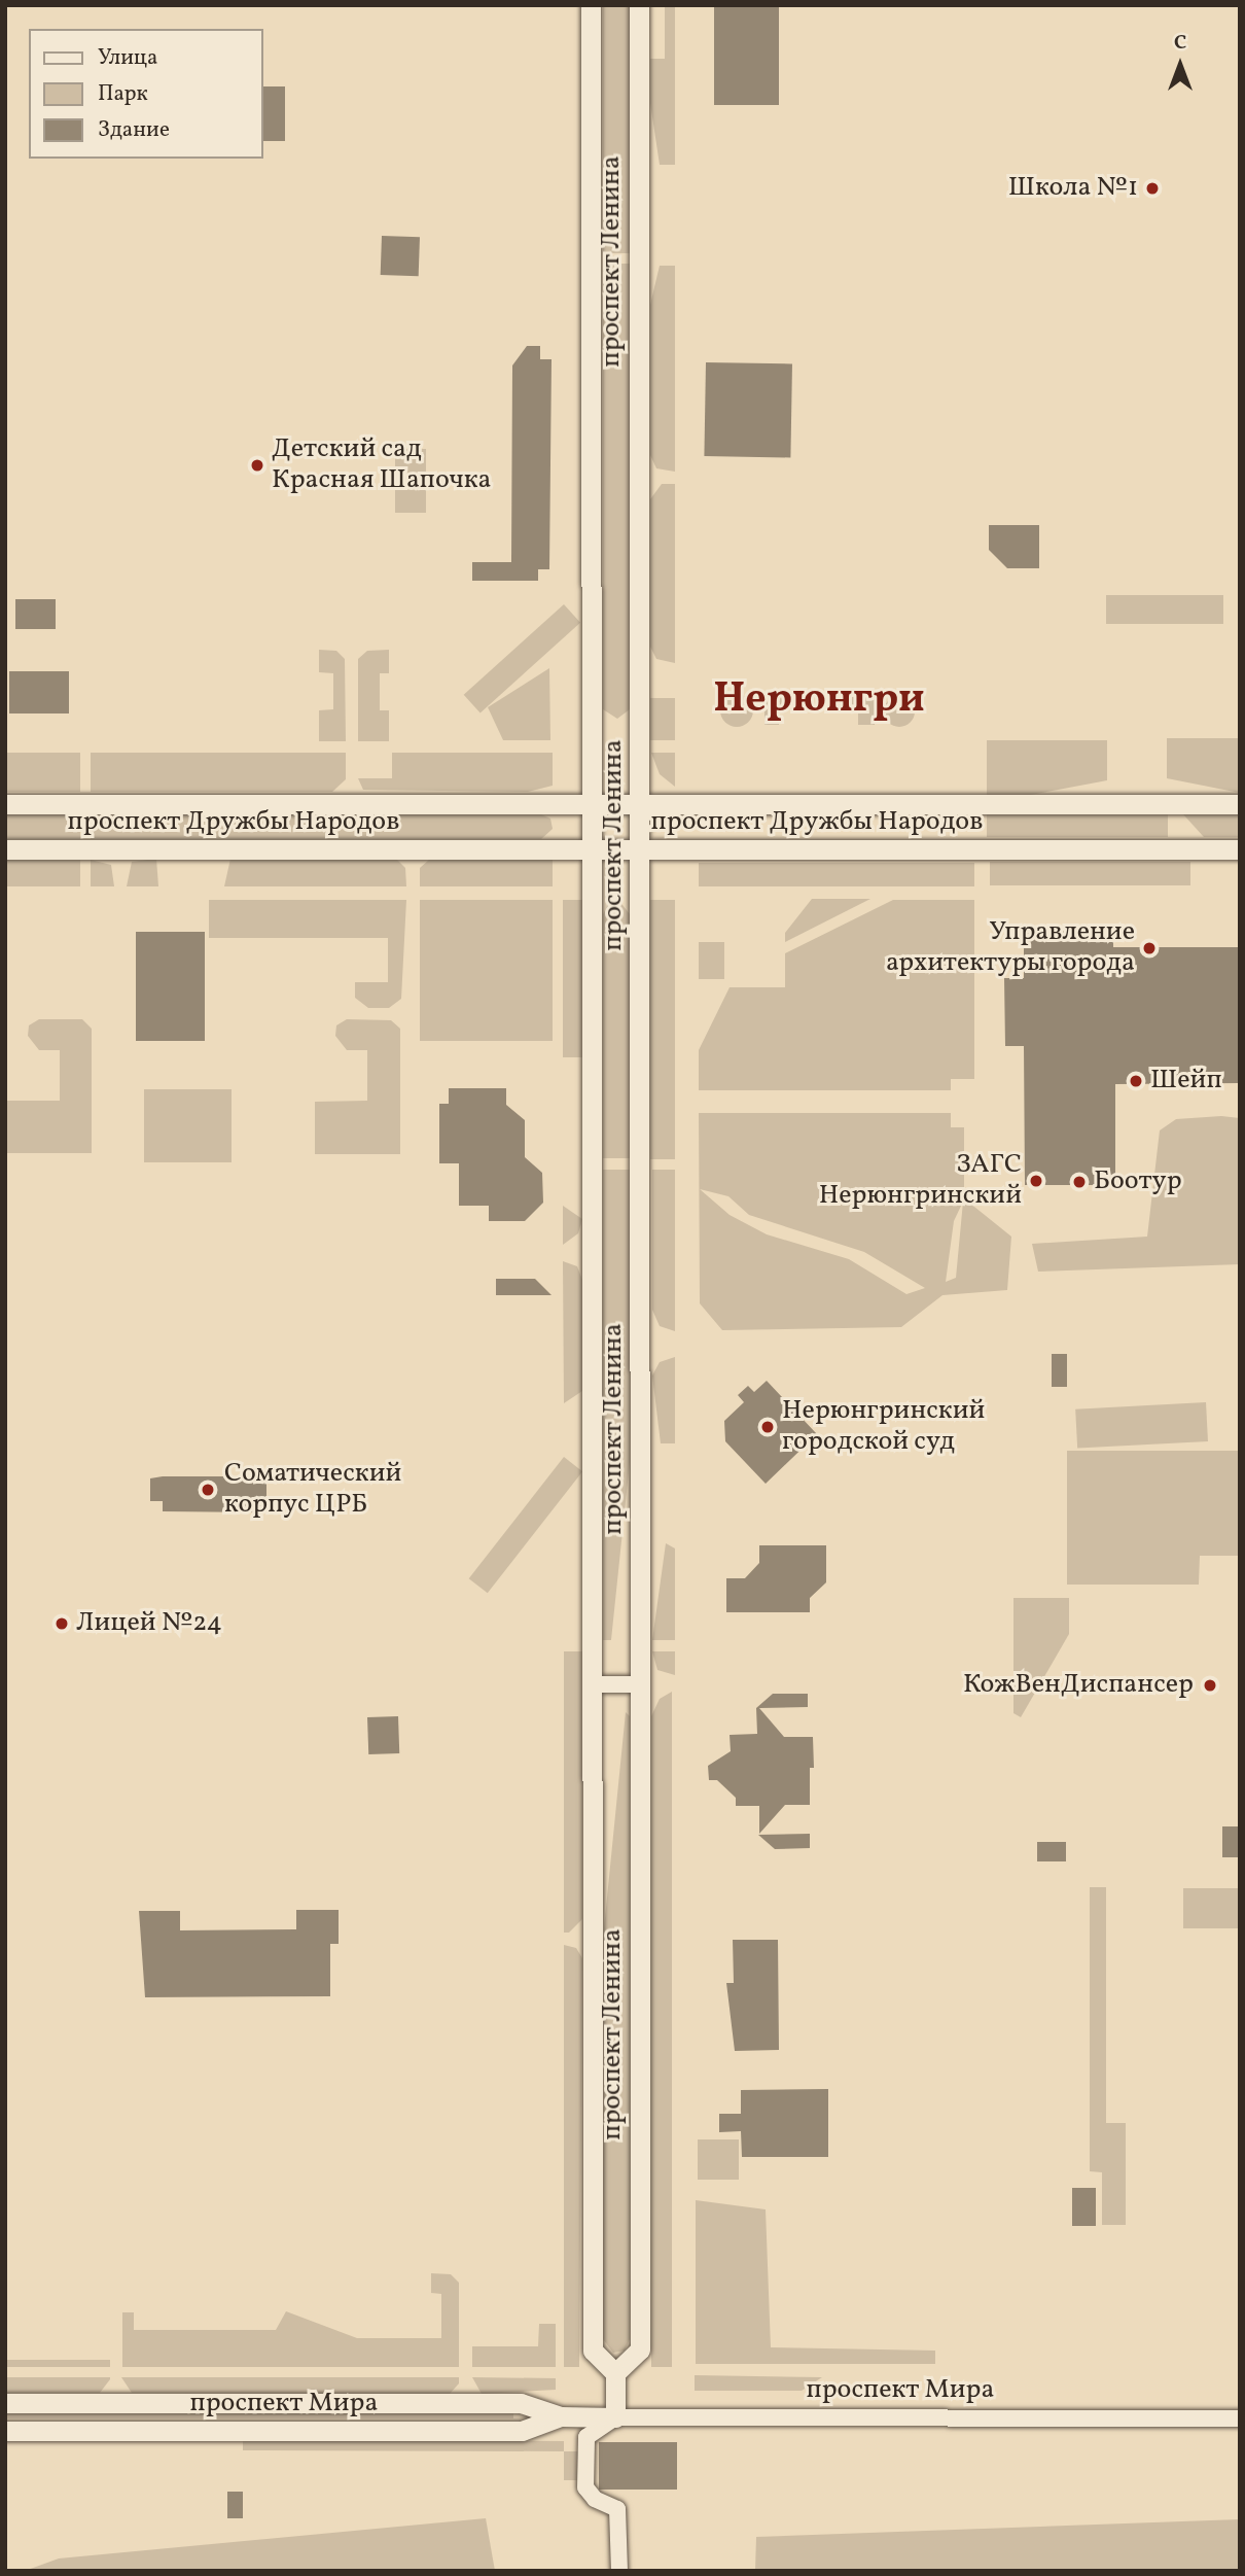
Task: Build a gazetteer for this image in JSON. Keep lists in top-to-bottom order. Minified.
{"streets":{"street":["проспект Ленина","проспект Дружбы Народов","проспект Мира"]},"crossings":[["проспект Ленина","проспект Дружбы Народов"]],"districts":["Нерюнгри"],"places":["Школа №1","Детский сад Красная Шапочка","Управление архитектуры города","Шейп","ЗАГС Нерюнгринский","Боотур","Нерюнгринский городской суд","Соматический корпус ЦРБ","Лицей №24","КожВенДиспансер"],"legend":["Улица","Парк","Здание"],"north":"top"}
